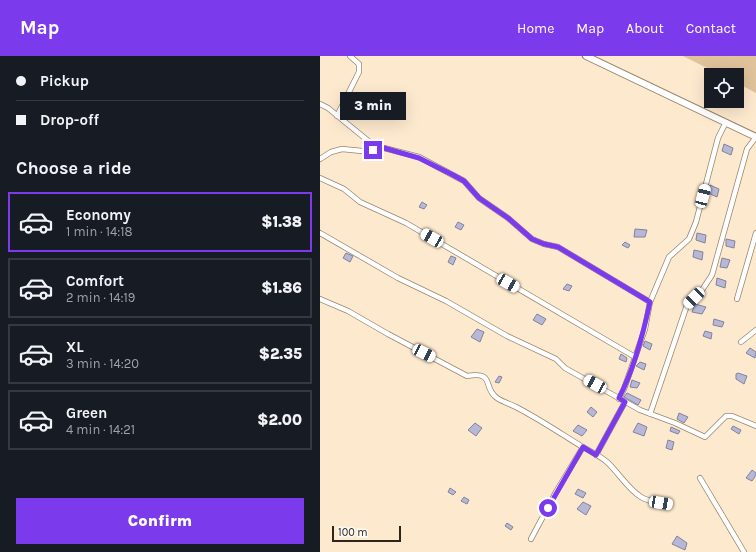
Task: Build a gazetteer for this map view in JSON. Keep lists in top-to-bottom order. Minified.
{"scale_bar":"100 m","page":{"header":"Map","nav":["Home","Map","About","Contact"],"banner":["Pickup","Drop-off"],"bubble":"3 min","heading":"Choose a ride","list":[{"name":"Economy","note":"1 min · 14:18","value":"$1.38"},{"name":"Comfort","note":"2 min · 14:19","value":"$1.86"},{"name":"XL","note":"3 min · 14:20","value":"$2.35"},{"name":"Green","note":"4 min · 14:21","value":"$2.00"}],"buttons":"Confirm","scale":"100 m"}}
